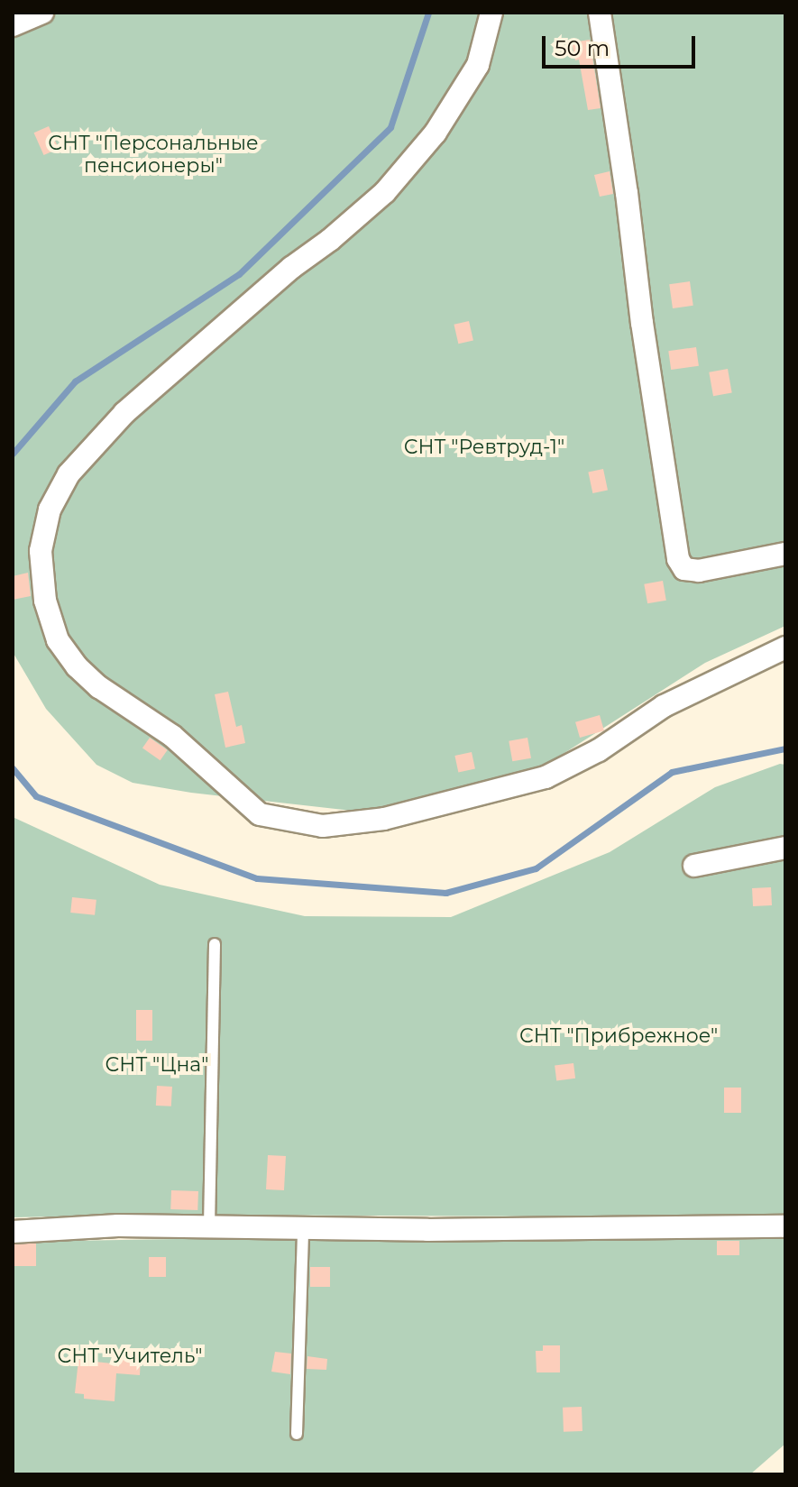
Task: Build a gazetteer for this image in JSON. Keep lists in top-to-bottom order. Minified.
{"parks":["СНТ \"Персональные пенсионеры\"","СНТ \"Ревтруд-1\"","СНТ \"Прибрежное\"","СНТ \"Цна\"","СНТ \"Учитель\""],"scale_bar":"50 m"}
